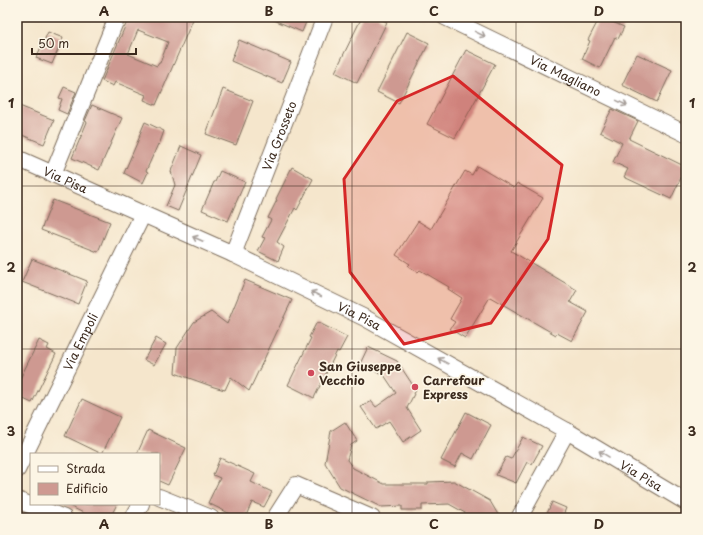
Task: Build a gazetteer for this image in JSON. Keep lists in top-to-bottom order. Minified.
{"streets":{"street":["Via Magliano","Via Grosseto","Via Pisa","Via Empoli"]},"crossings":[["Via Grosseto","Via Pisa"],["Via Pisa","Via Empoli"]],"one_way":["Via Magliano","Via Pisa"],"places":["San Giuseppe Vecchio","Carrefour Express"],"legend":["Strada","Edificio"],"scale_bar":"50 m","grid":{"columns":["A","B","C","D"],"rows":["1","2","3"]}}
